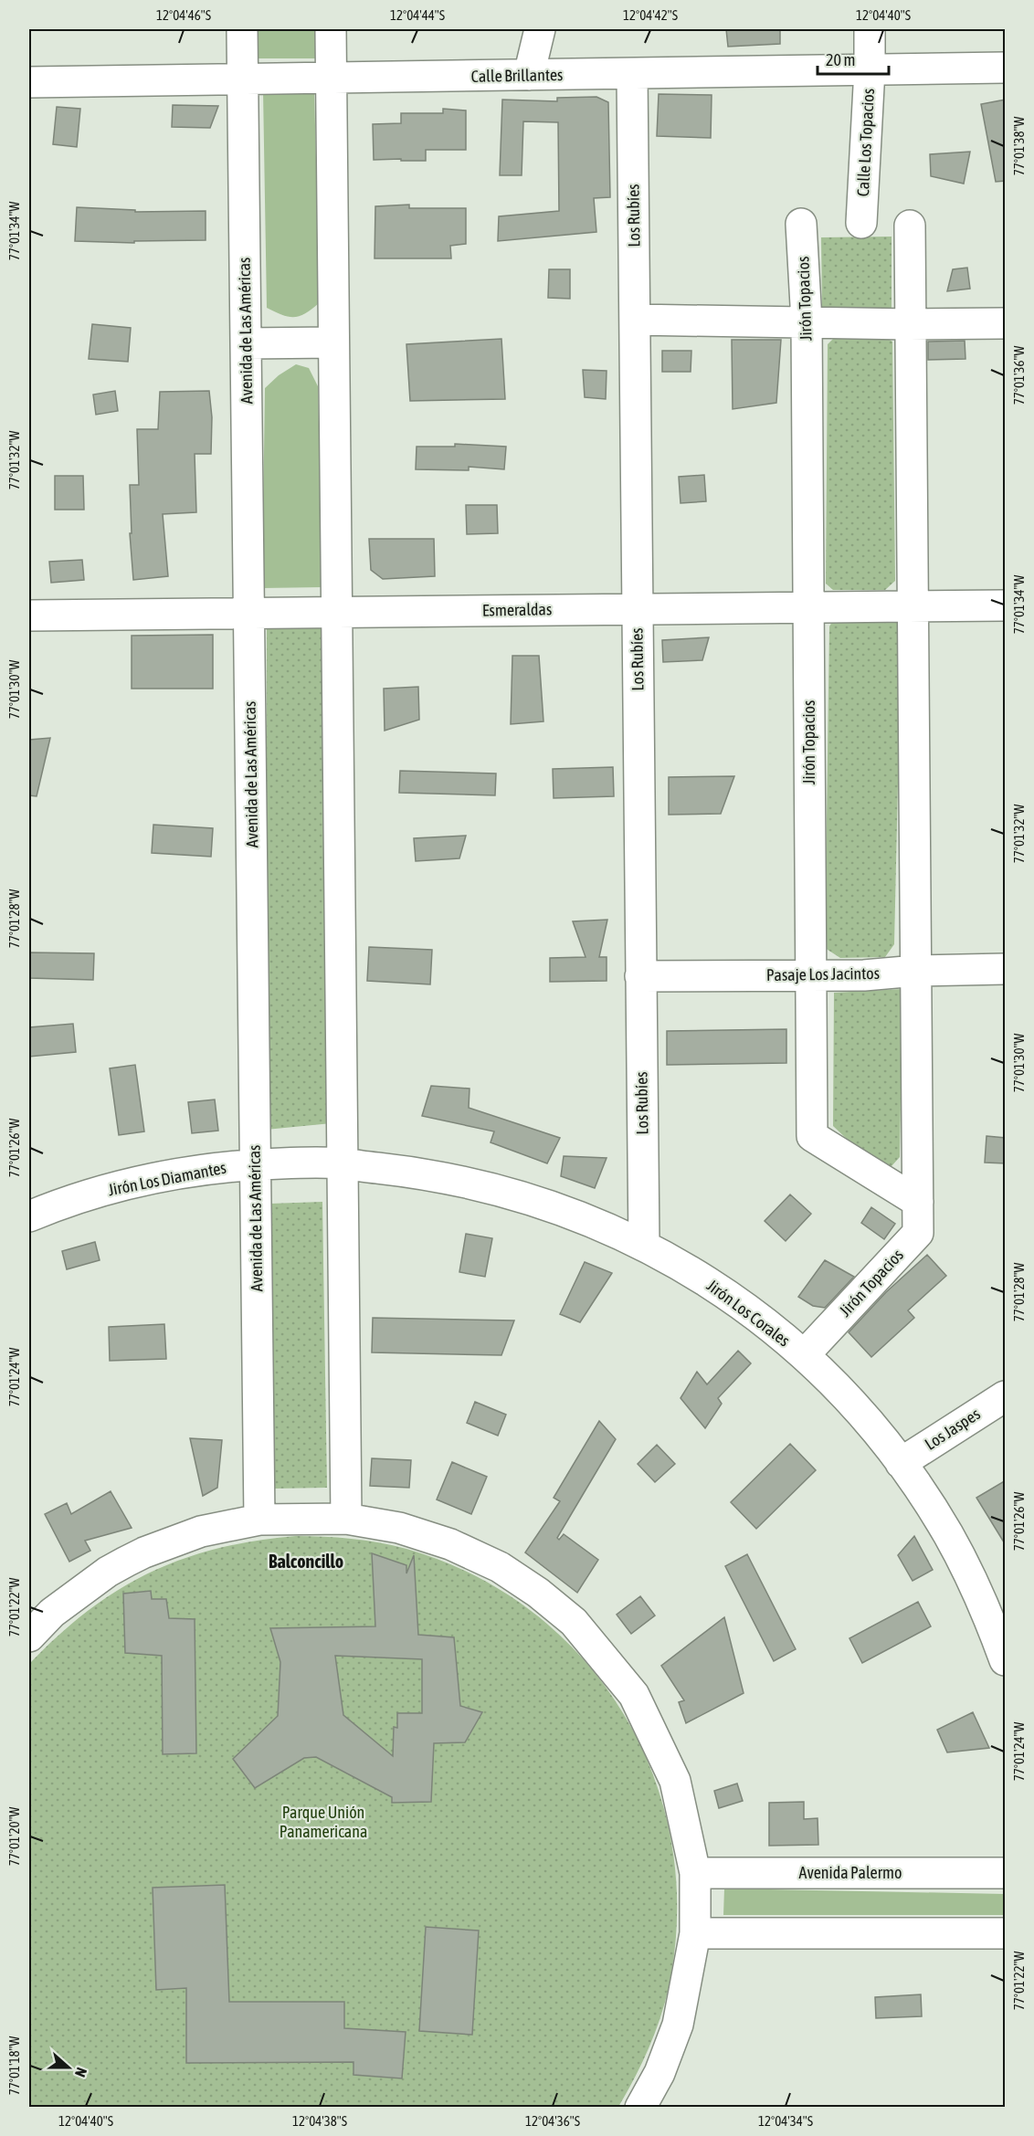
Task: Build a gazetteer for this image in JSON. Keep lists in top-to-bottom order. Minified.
{"streets":{"street":["Calle Brillantes","Calle Los Topacios","Los Rubíes","Jirón Topacios","Avenida de Las Américas","Esmeraldas","Pasaje Los Jacintos","Jirón Los Diamantes","Jirón Los Corales","Los Jaspes","Avenida Palermo"]},"crossings":[["Calle Brillantes","Calle Los Topacios"],["Calle Brillantes","Los Rubíes"],["Calle Brillantes","Avenida de Las Américas"],["Los Rubíes","Esmeraldas"],["Los Rubíes","Pasaje Los Jacintos"],["Los Rubíes","Jirón Los Corales"],["Jirón Topacios","Esmeraldas"],["Jirón Topacios","Pasaje Los Jacintos"],["Jirón Topacios","Jirón Los Corales"],["Avenida de Las Américas","Esmeraldas"],["Avenida de Las Américas","Jirón Los Diamantes"],["Jirón Los Diamantes","Jirón Los Corales"],["Jirón Los Corales","Los Jaspes"]],"districts":["Balconcillo"],"parks":["Parque Unión Panamericana"],"scale_bar":"20 m","north":"right","coordinates":["12°04'46\"S","12°04'44\"S","12°04'42\"S","12°04'40\"S","77°01'38\"W","77°01'34\"W","77°01'36\"W","77°01'32\"W","77°01'30\"W","77°01'28\"W","77°01'26\"W","77°01'24\"W","77°01'22\"W","77°01'20\"W","77°01'18\"W","12°04'38\"S","12°04'36\"S","12°04'34\"S"]}
